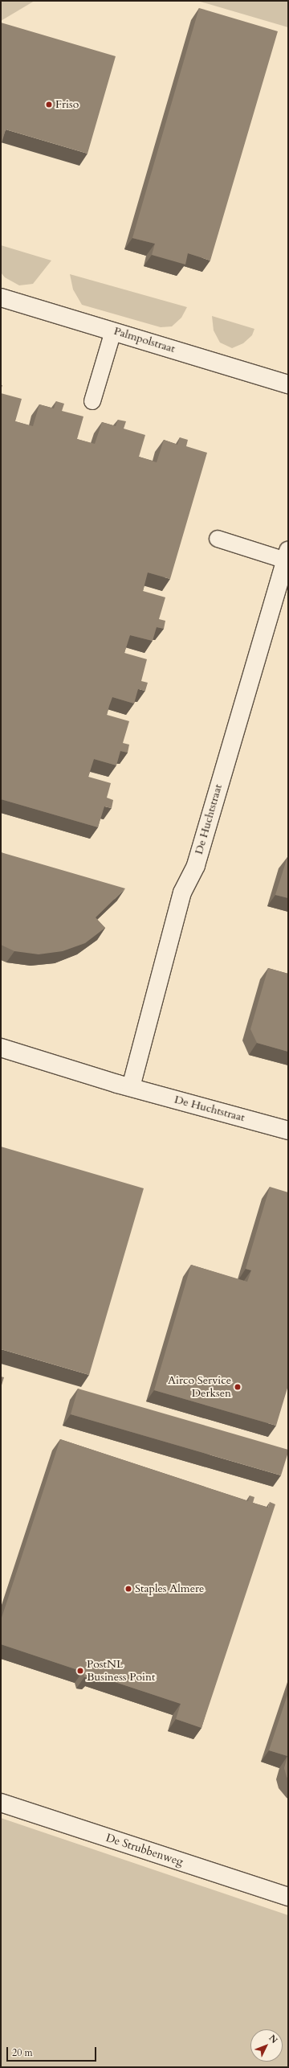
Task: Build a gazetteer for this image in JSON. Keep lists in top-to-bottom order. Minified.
{"streets":{"street":["Palmpolstraat","De Huchtstraat","De Strubbenweg"]},"places":["Friso","Airco Service Derksen","Staples Almere","PostNL Business Point"],"scale_bar":"20 m","north":"top right"}
